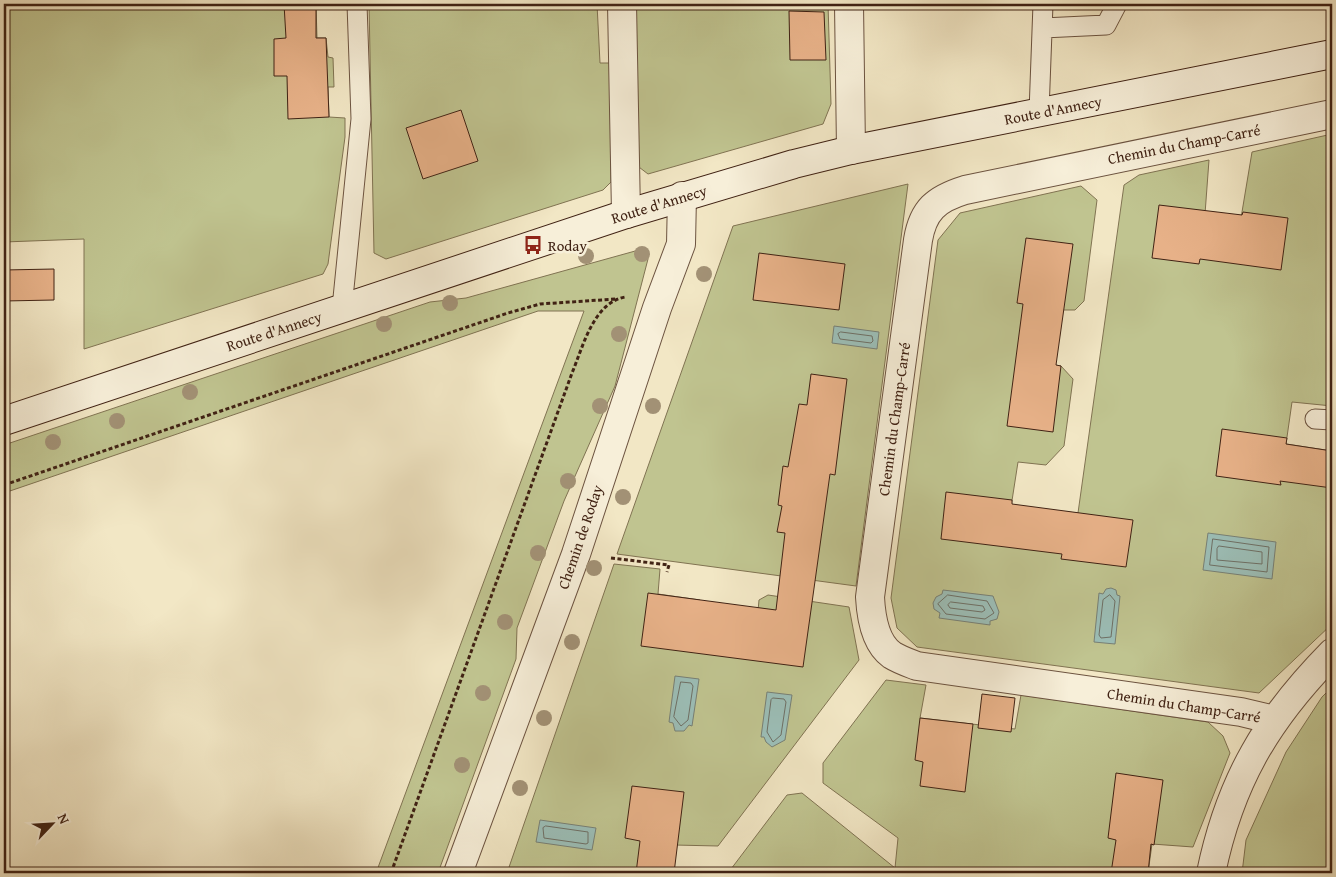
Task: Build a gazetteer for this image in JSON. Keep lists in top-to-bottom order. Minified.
{"streets":{"street":["Route d'Annecy","Chemin du Champ-Carré","Chemin de Roday"]},"crossings":[["Route d'Annecy","Chemin de Roday"]],"places":{"bus stop":["Roday"]},"north":"top right"}
